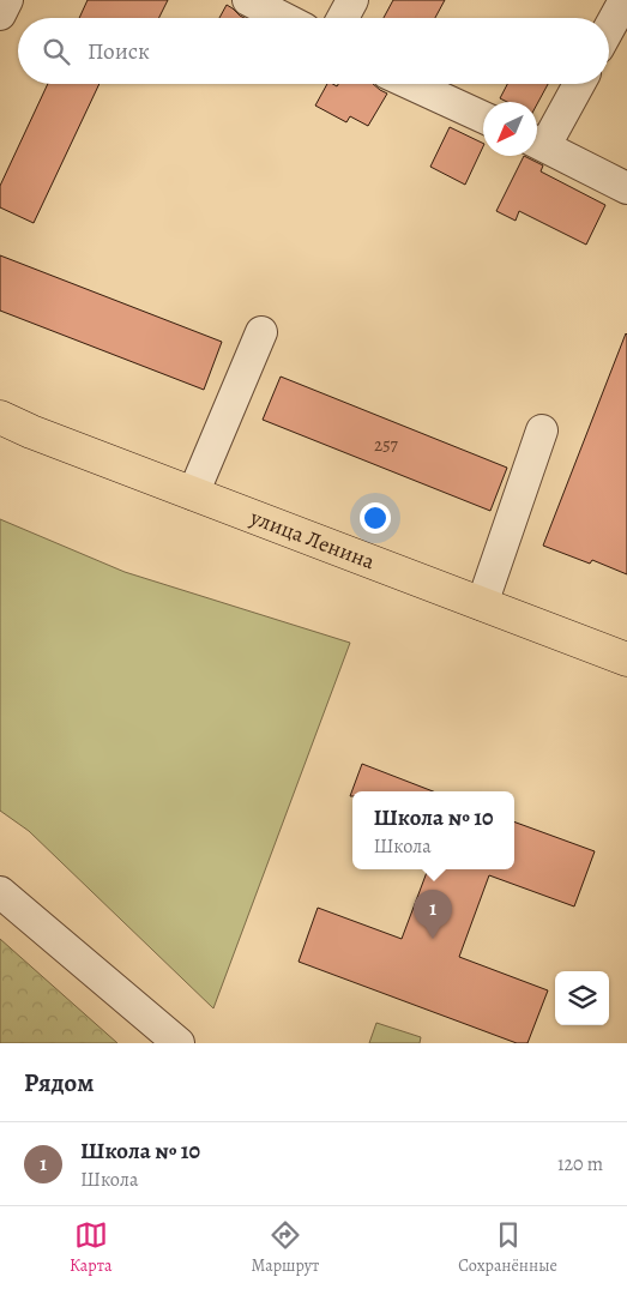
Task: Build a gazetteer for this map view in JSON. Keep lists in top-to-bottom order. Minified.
{"streets":{"main road":["улица Ленина"]},"house_numbers":["257"],"north":"bottom left","page":{"search":"Поиск","popup":["Школа № 10","Школа"],"pins":"1","heading":"Рядом","list":[{"mark":"1","name":"Школа № 10","note":"Школа","value":"120 m"}],"nav":["Карта","Маршрут","Сохранённые"]}}
